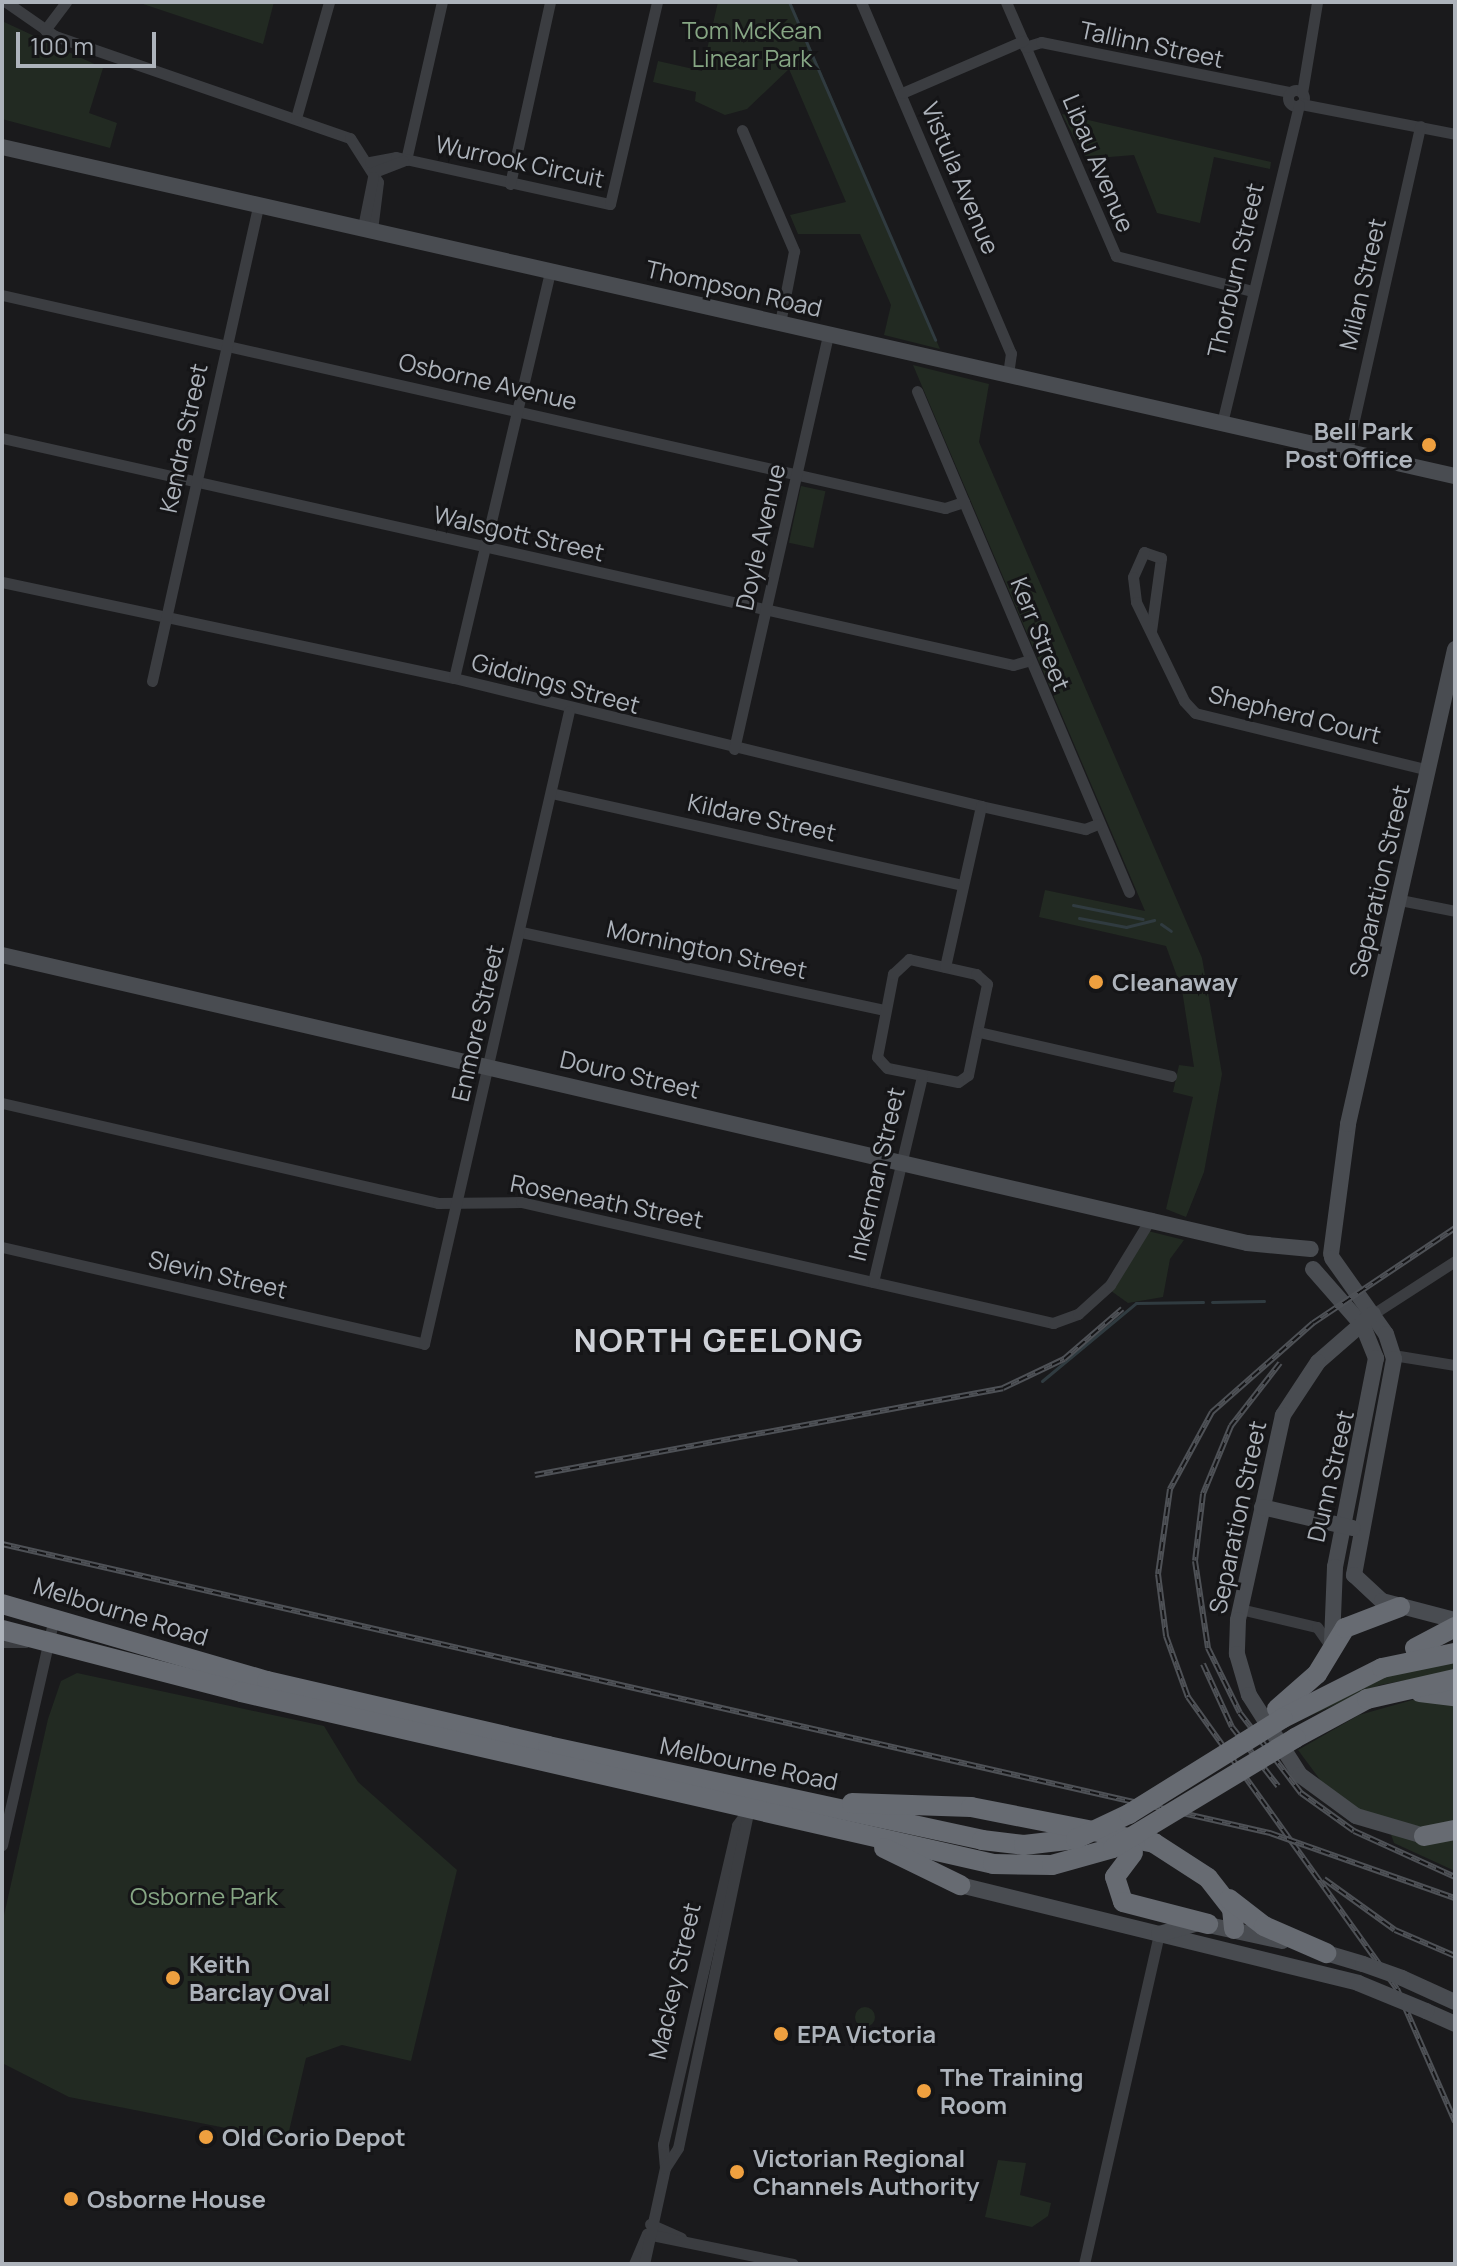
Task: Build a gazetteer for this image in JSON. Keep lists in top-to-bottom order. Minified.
{"streets":{"highway":["Melbourne Road"],"main road":["Thompson Road","Separation Street","Douro Street","Dunn Street"],"street":["Tallinn Street","Wurrook Circuit","Libau Avenue","Vistula Avenue","Thorburn Street","Milan Street","Osborne Avenue","Kendra Street","Walsgott Street","Doyle Avenue","Kerr Street","Giddings Street","Shepherd Court","Kildare Street","Mornington Street","Enmore Street","Inkerman Street","Roseneath Street","Slevin Street","Mackey Street"]},"crossings":[["Tallinn Street","Libau Avenue"],["Tallinn Street","Vistula Avenue"],["Tallinn Street","Thorburn Street"],["Tallinn Street","Milan Street"],["Libau Avenue","Thorburn Street"],["Vistula Avenue","Thompson Road"],["Thorburn Street","Thompson Road"],["Milan Street","Thompson Road"],["Thompson Road","Kendra Street"],["Thompson Road","Doyle Avenue"],["Osborne Avenue","Kendra Street"],["Osborne Avenue","Doyle Avenue"],["Osborne Avenue","Kerr Street"],["Kendra Street","Walsgott Street"],["Kendra Street","Giddings Street"],["Walsgott Street","Doyle Avenue"],["Walsgott Street","Kerr Street"],["Doyle Avenue","Giddings Street"],["Kerr Street","Giddings Street"],["Giddings Street","Enmore Street"],["Shepherd Court","Separation Street"],["Kildare Street","Enmore Street"],["Separation Street","Douro Street"],["Mornington Street","Enmore Street"],["Enmore Street","Douro Street"],["Enmore Street","Roseneath Street"],["Enmore Street","Slevin Street"],["Douro Street","Inkerman Street"],["Douro Street","Roseneath Street"],["Inkerman Street","Roseneath Street"],["Melbourne Road","Mackey Street"]],"districts":["NORTH GEELONG"],"parks":["Tom McKean Linear Park","Osborne Park"],"places":["Bell Park Post Office","Cleanaway","Keith Barclay Oval","EPA Victoria","The Training Room","Old Corio Depot","Victorian Regional Channels Authority","Osborne House"],"scale_bar":"100 m"}
